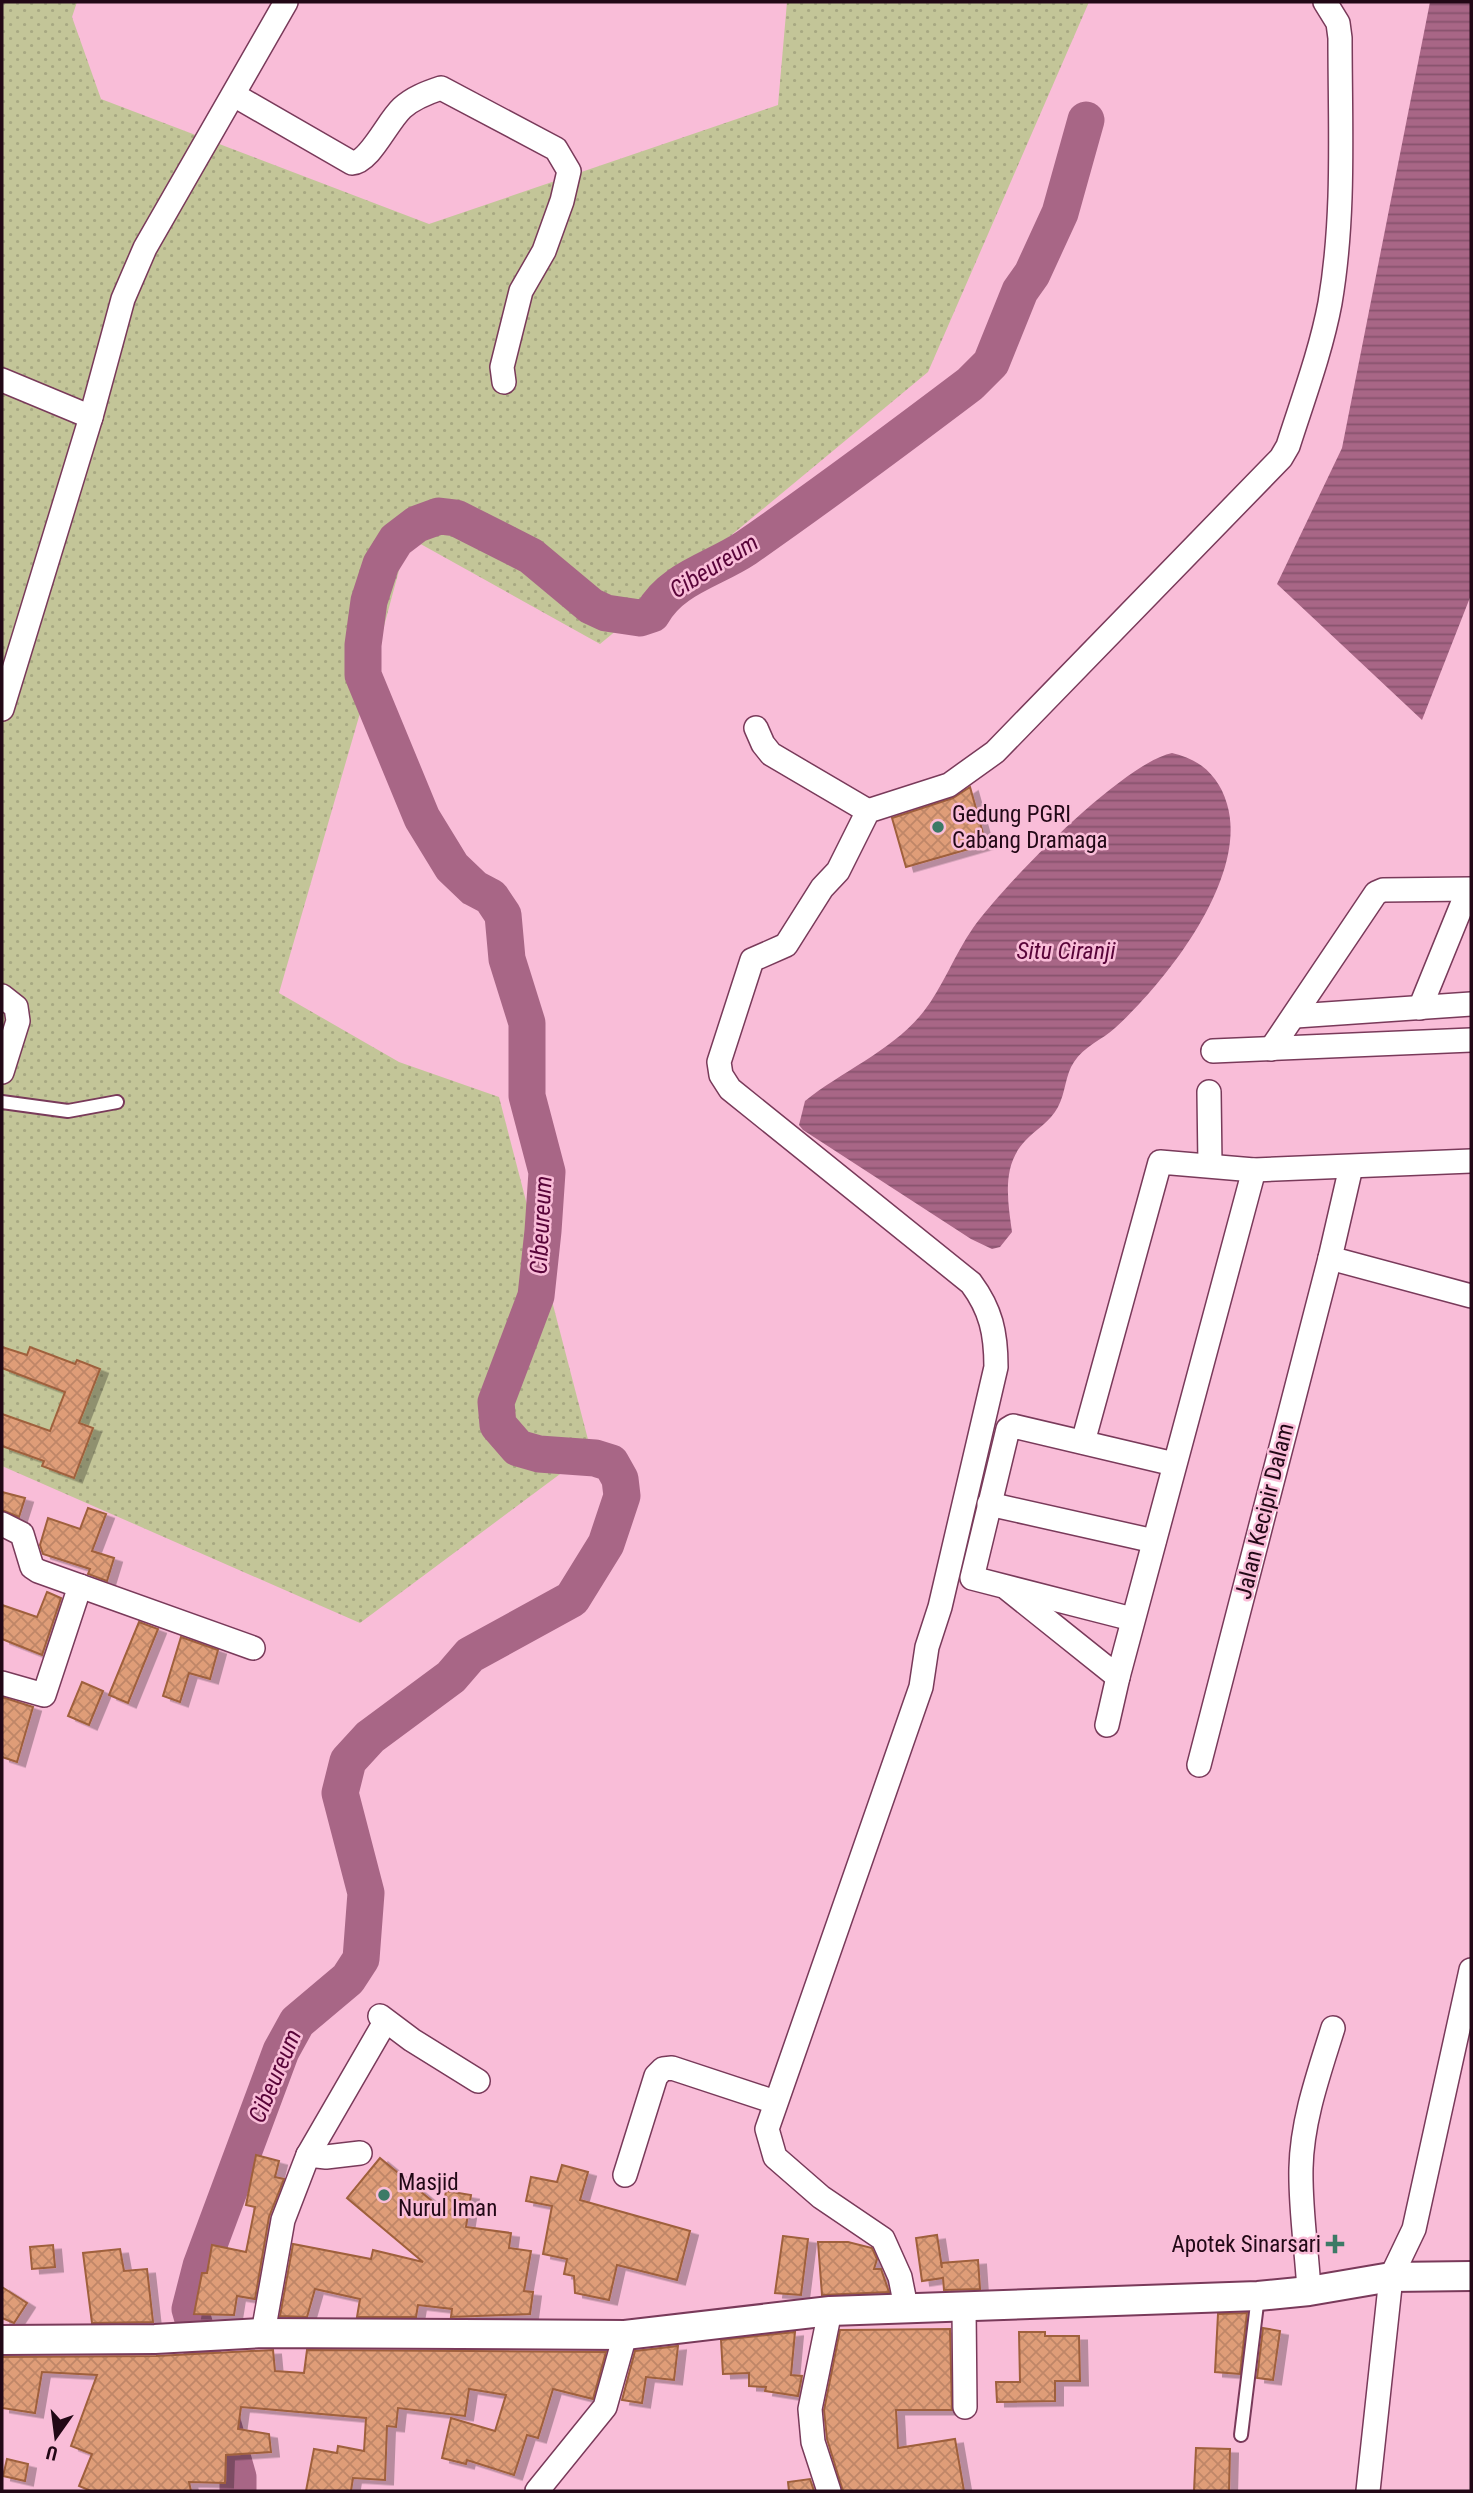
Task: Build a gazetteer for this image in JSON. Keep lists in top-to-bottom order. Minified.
{"streets":{"street":["Jalan Kecipir Dalam"]},"water":["Cibeureum","Situ Ciranji"],"places":{"other":["Gedung PGRI Cabang Dramaga","Masjid Nurul Iman"],"health":["Apotek Sinarsari"]},"north":"bottom"}
